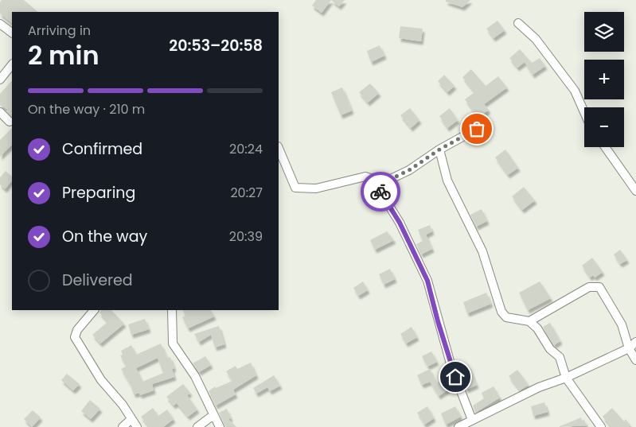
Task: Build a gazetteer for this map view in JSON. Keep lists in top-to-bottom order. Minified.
{"page":{"map_buttons":["+","−"],"heading":["2 min","Arriving in","20:53–20:58"],"bar":"On the way · 210 m","list":[["Confirmed","20:24"],["Preparing","20:27"],["On the way","20:39"],"Delivered"]}}
